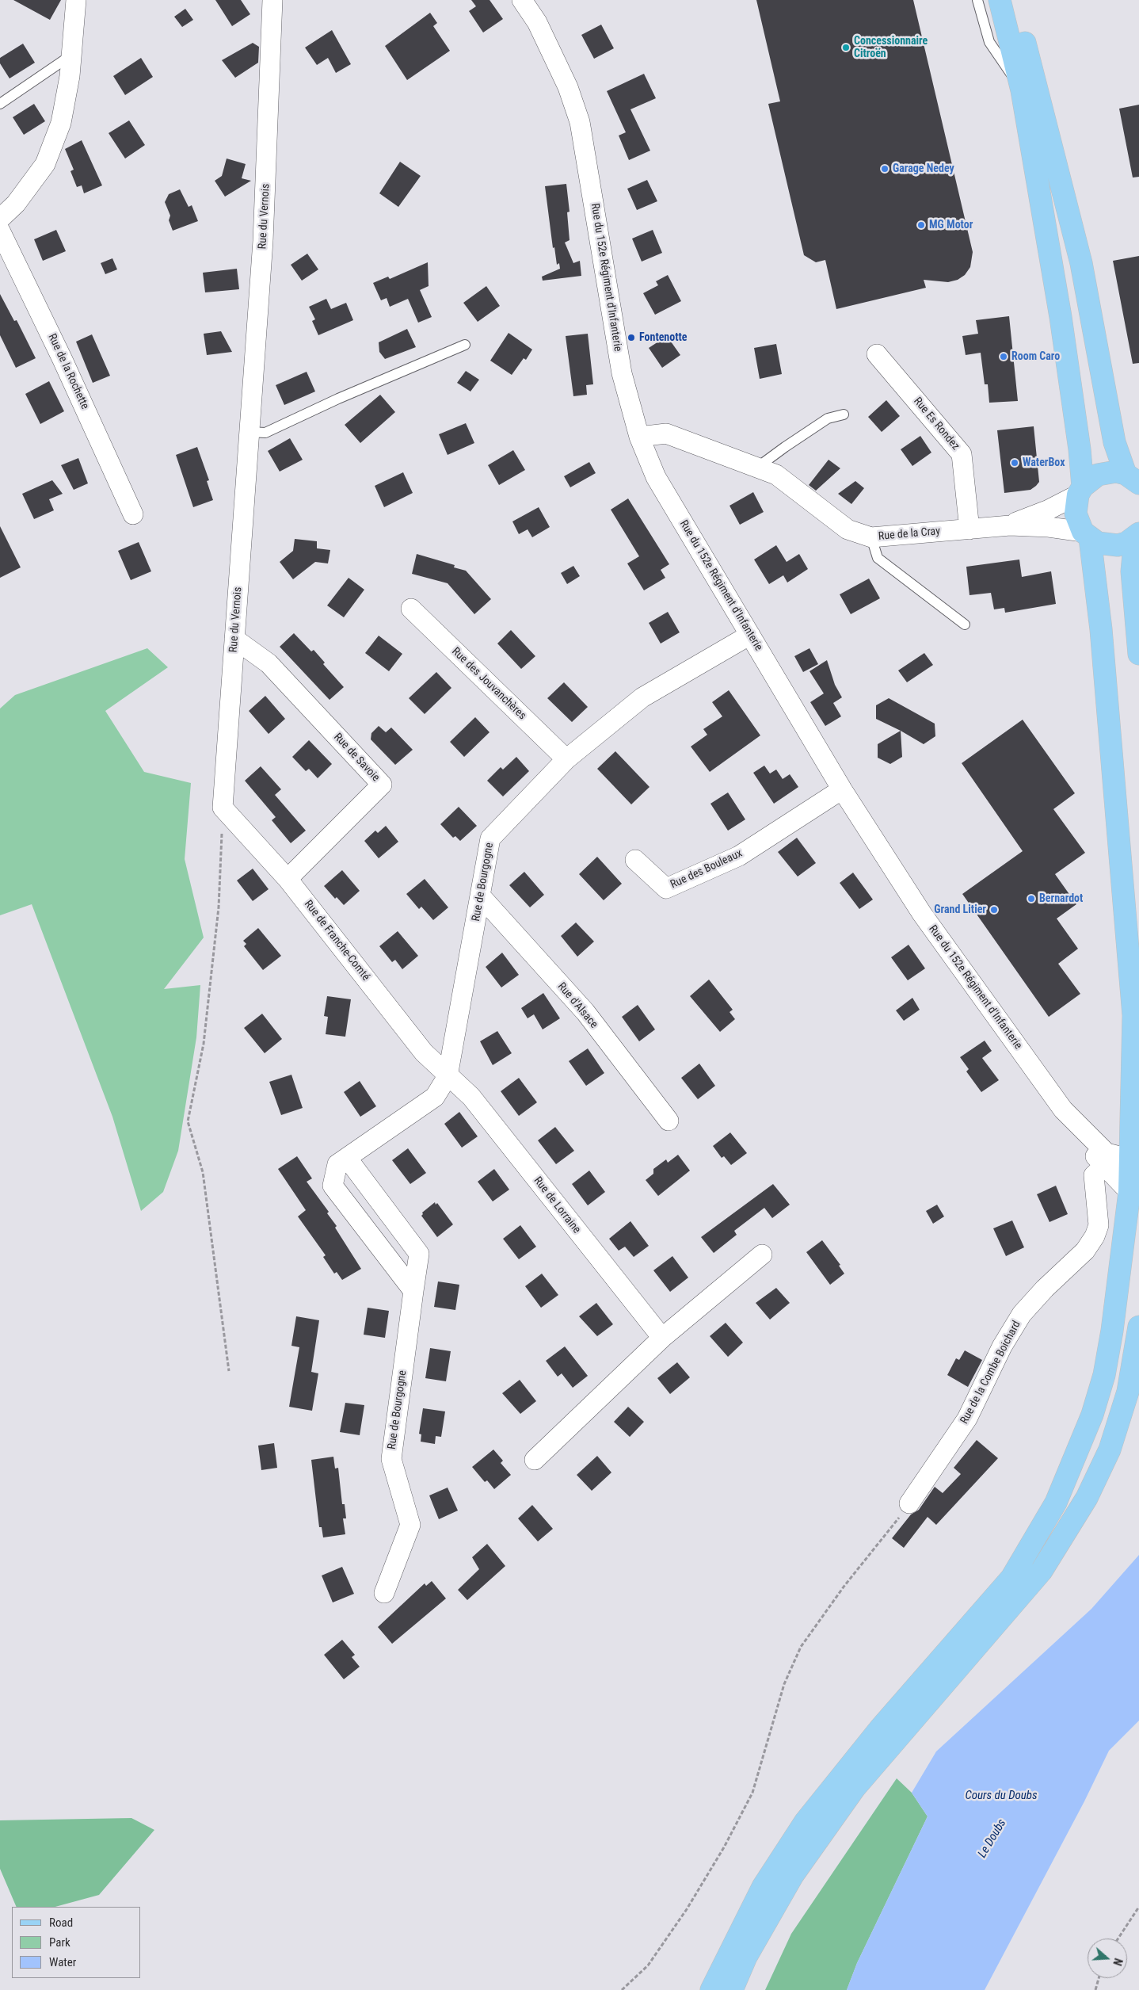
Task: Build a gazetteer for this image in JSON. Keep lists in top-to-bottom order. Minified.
{"streets":{"street":["Rue du Vernois","Rue du 152e Régiment d'Infanterie","Rue de la Rochette","Rue Es Rondez","Rue de la Cray","Rue des Jouvanchères","Rue de Savoie","Rue des Bouleaux","Rue de Bourgogne","Rue de Franche-Comté","Rue d'Alsace","Rue de Lorraine","Rue de la Combe Boichard"]},"crossings":[["Rue du Vernois","Rue de Savoie"],["Rue du Vernois","Rue de Franche-Comté"],["Rue du 152e Régiment d'Infanterie","Rue de la Cray"],["Rue du 152e Régiment d'Infanterie","Rue des Bouleaux"],["Rue du 152e Régiment d'Infanterie","Rue de Bourgogne"],["Rue du 152e Régiment d'Infanterie","Rue de la Combe Boichard"],["Rue Es Rondez","Rue de la Cray"],["Rue des Jouvanchères","Rue de Bourgogne"],["Rue de Savoie","Rue de Franche-Comté"],["Rue de Bourgogne","Rue de Franche-Comté"],["Rue de Bourgogne","Rue d'Alsace"],["Rue de Bourgogne","Rue de Lorraine"],["Rue de Franche-Comté","Rue de Lorraine"]],"water":["Cours du Doubs","Le Doubs"],"places":["Concessionnaire Citroën","Garage Nedey","MG Motor","Fontenotte","Room Caro","WaterBox","Bernardot","Grand Litier"],"legend":["Road","Park","Water"],"north":"right"}
